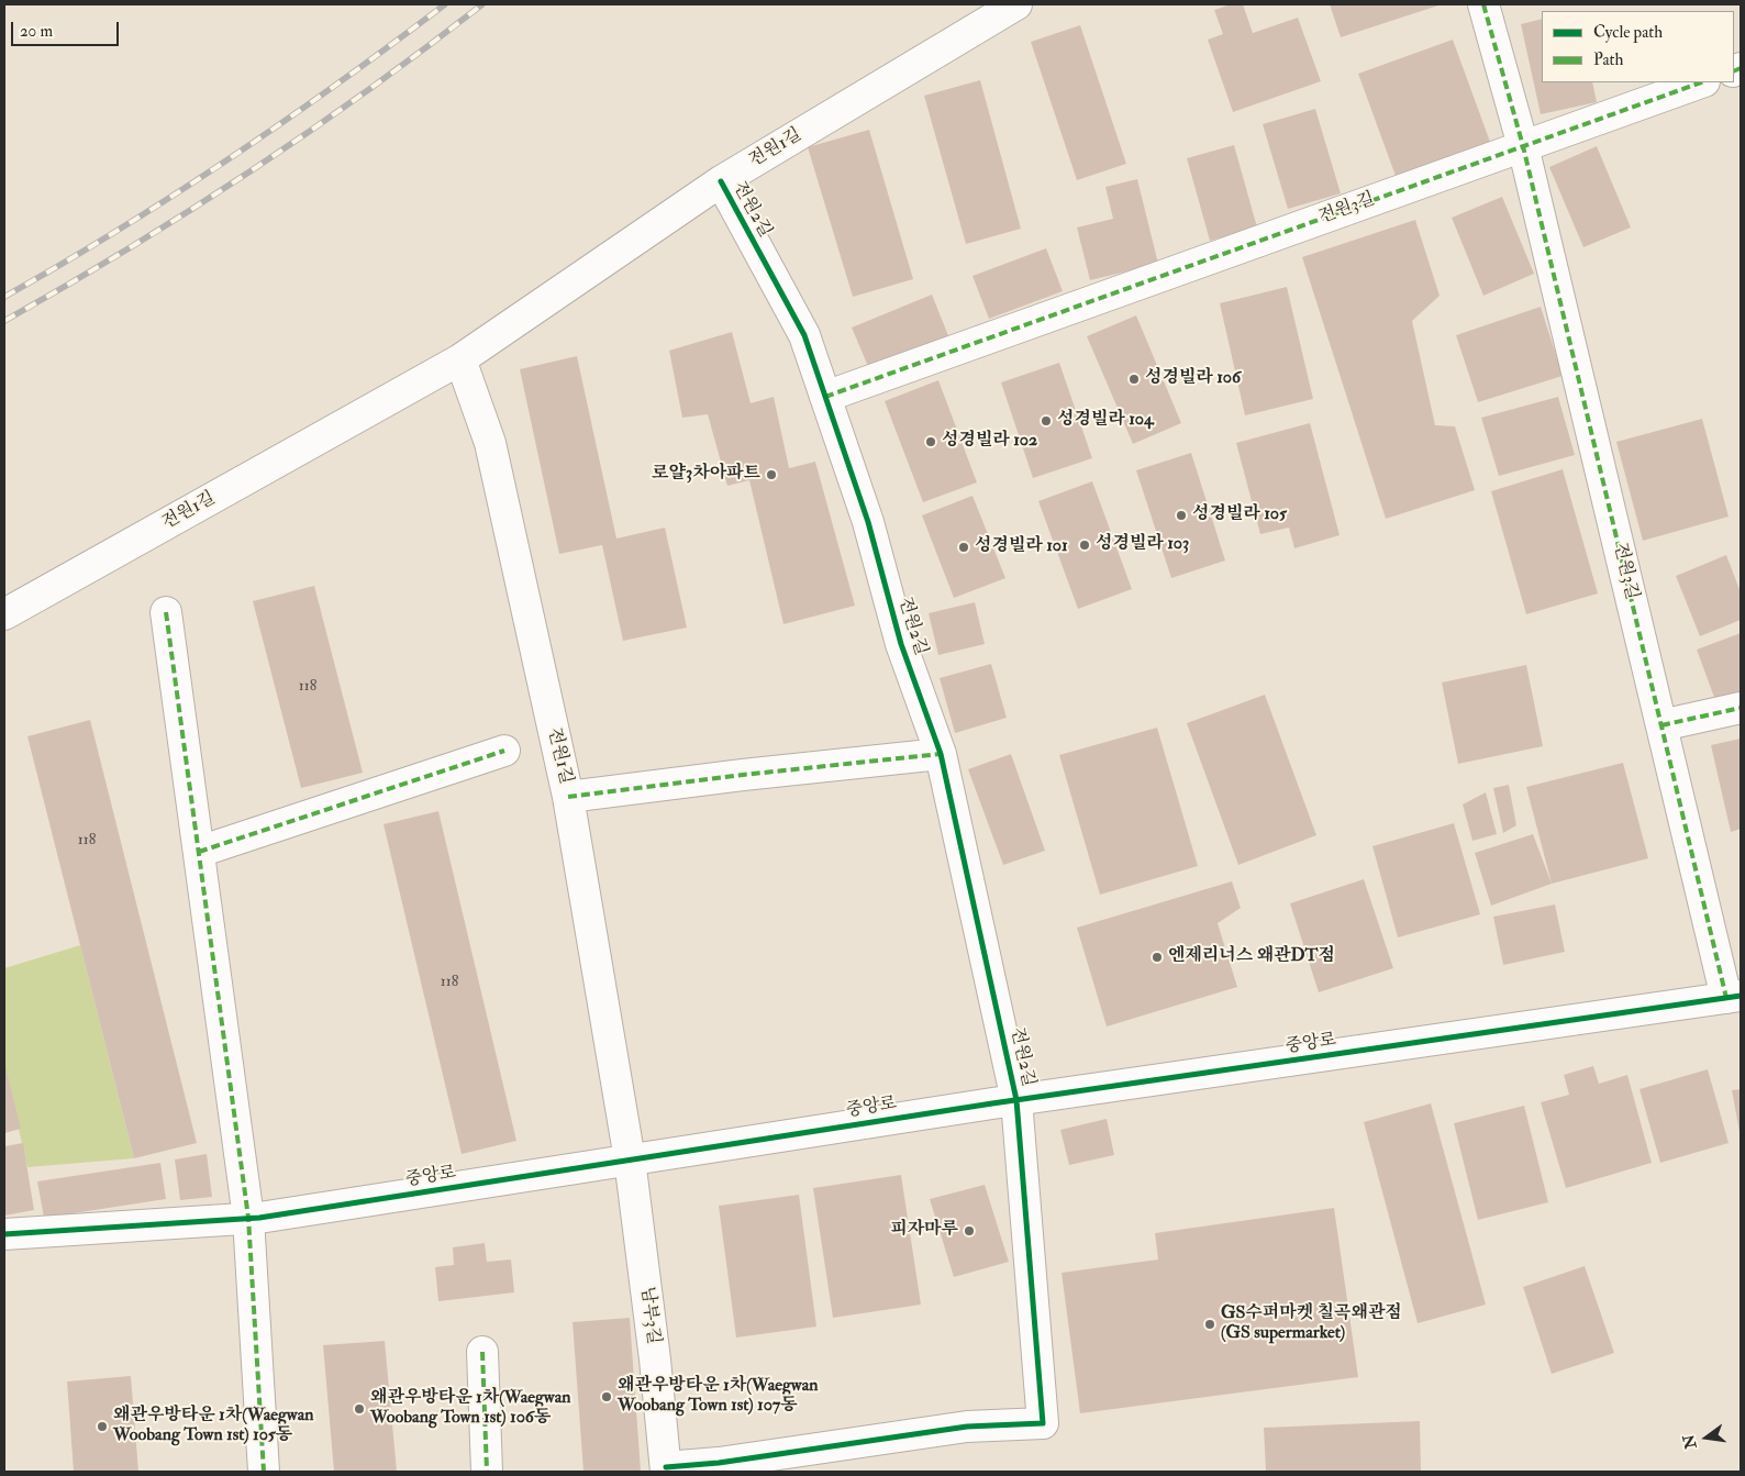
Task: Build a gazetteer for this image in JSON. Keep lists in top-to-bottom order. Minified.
{"streets":{"street":["전원1길","전원3길","전원2길","중앙로","남부3길"]},"crossings":[["전원1길","전원2길"],["전원1길","중앙로"],["전원1길","남부3길"],["전원3길","전원2길"],["전원3길","중앙로"],["전원2길","중앙로"],["전원2길","남부3길"],["중앙로","남부3길"]],"places":["성경빌라 106","성경빌라 104","성경빌라 102","로얄3차아파트","성경빌라 105","성경빌라 103","성경빌라 101","엔제리너스 왜관DT점","피자마루","GS수퍼마켓 칠곡왜관점 (GS supermarket)","왜관우방타운 1차(Waegwan Woobang Town 1st) 107동","왜관우방타운 1차(Waegwan Woobang Town 1st) 106동","왜관우방타운 1차(Waegwan Woobang Town 1st) 105동"],"house_numbers":["118","118","118"],"legend":["Cycle path","Path"],"scale_bar":"20 m","north":"left"}
